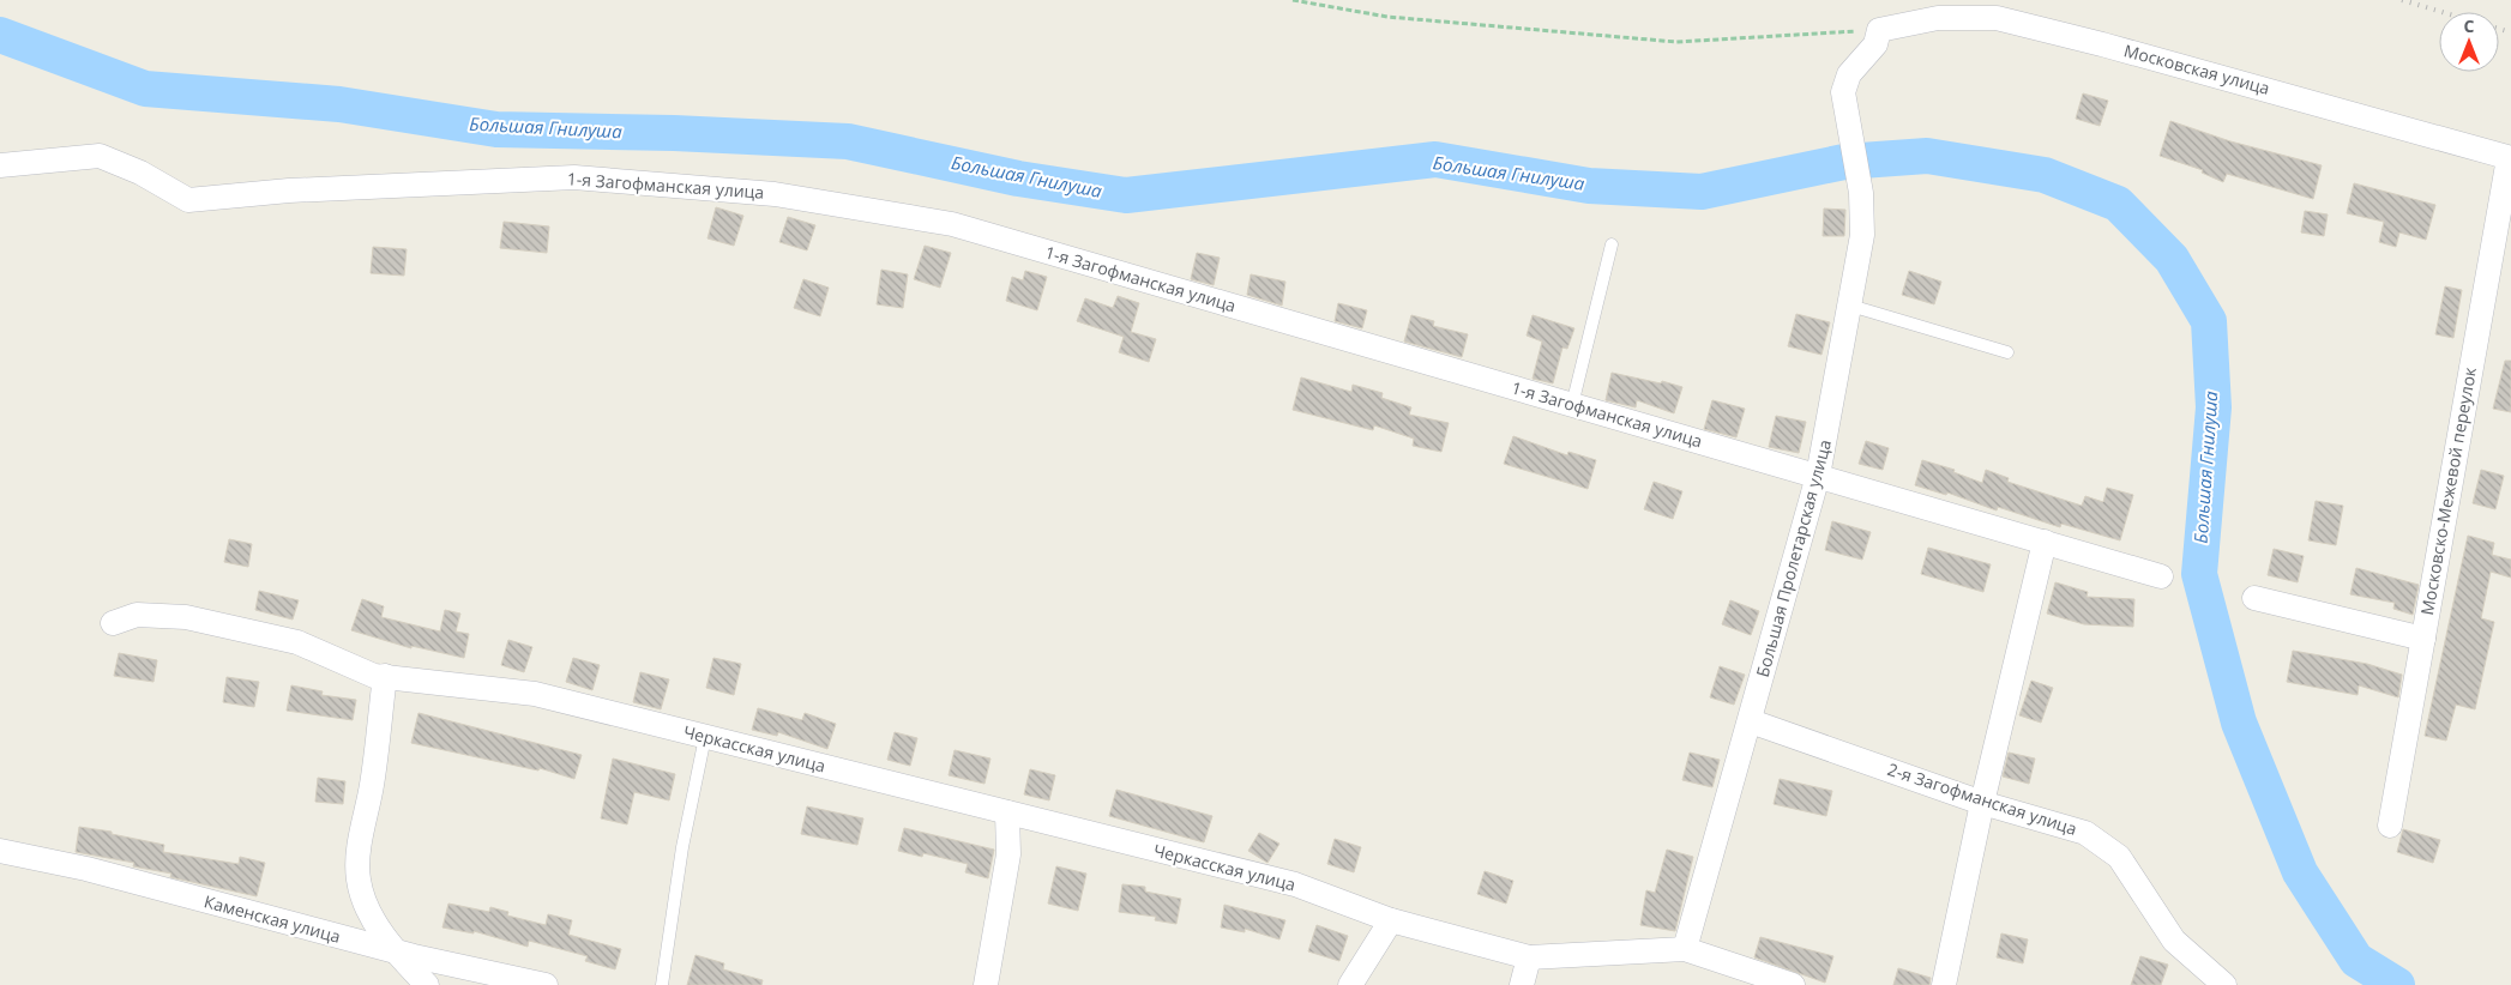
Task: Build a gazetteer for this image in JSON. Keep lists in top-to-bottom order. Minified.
{"streets":{"street":["Московская улица","1-я Загофманская улица","Московско-Межевой переулок","Большая Пролетарская улица","Черкасская улица","2-я Загофманская улица","Каменская улица"]},"crossings":[["Московская улица","Московско-Межевой переулок"],["Московская улица","Большая Пролетарская улица"],["1-я Загофманская улица","Большая Пролетарская улица"],["Большая Пролетарская улица","2-я Загофманская улица"]],"water":["Большая Гнилуша"],"north":"top"}
